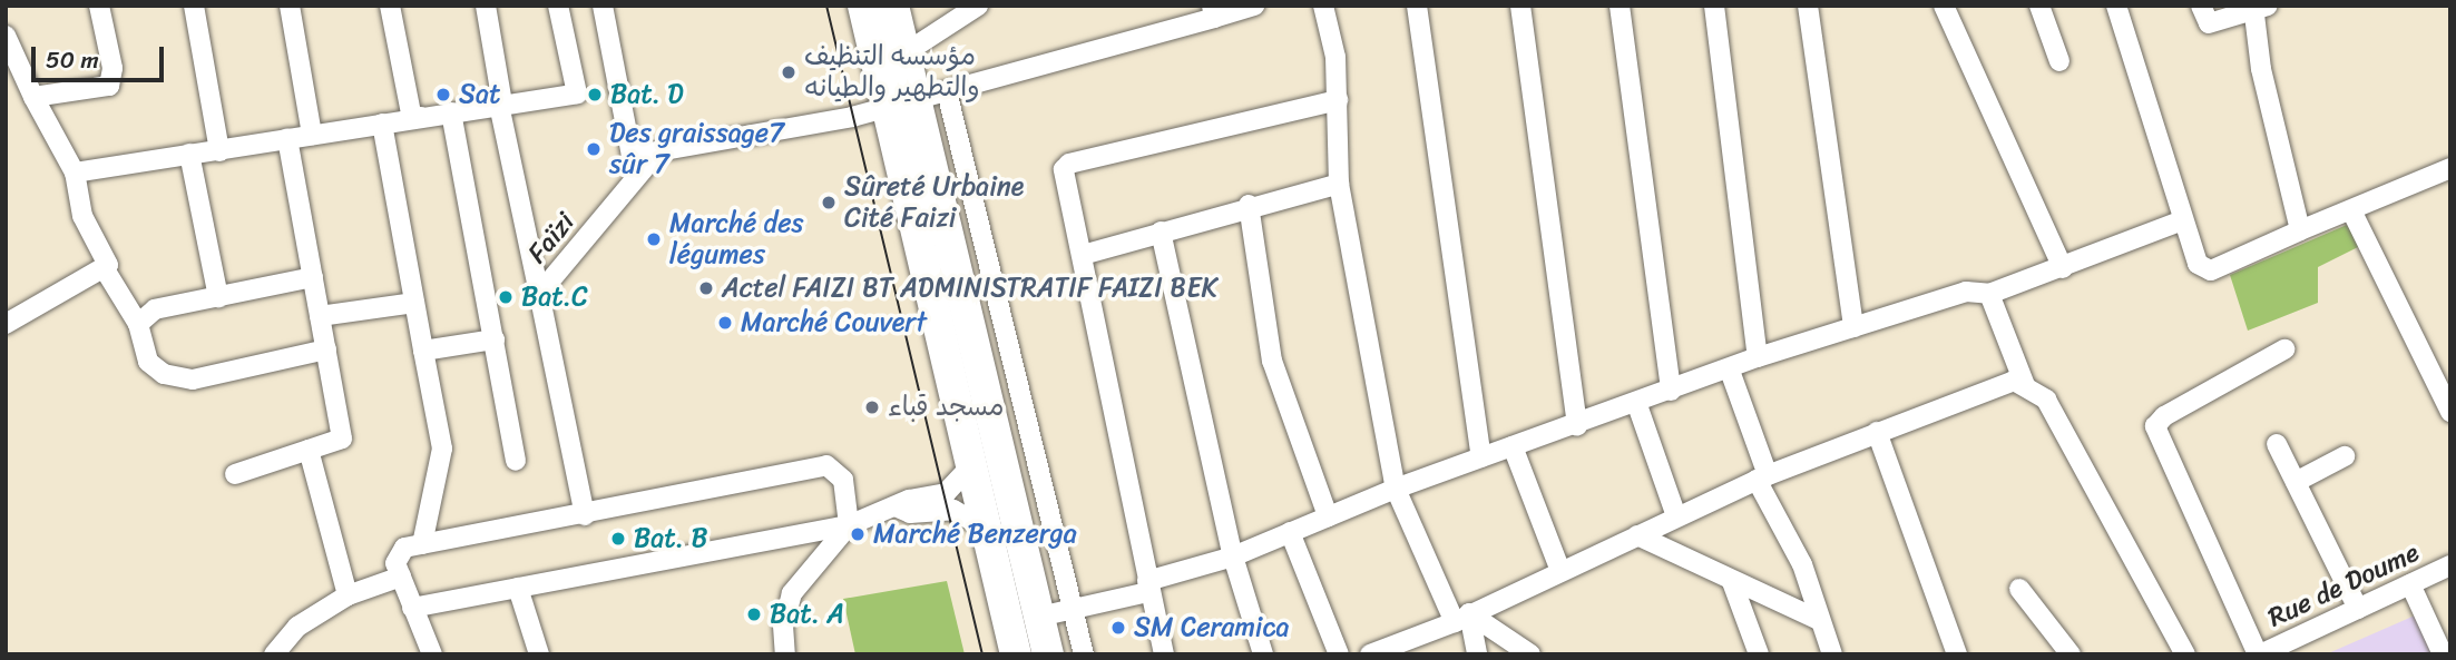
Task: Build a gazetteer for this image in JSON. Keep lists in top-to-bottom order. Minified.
{"streets":{"street":["Faïzi","Rue de Doume"]},"places":["مؤسسه التنظيف والتطهير والطيانه","Sat","Bat. D","Des graissage7 sûr 7","Sûreté Urbaine Cité Faizi","Marché des légumes","Actel FAIZI BT ADMINISTRATIF FAIZI BEK","Bat.C","Marché Couvert","مسجد قباء","Marché Benzerga","Bat. B","Bat. A","SM Ceramica"],"scale_bar":"50 m"}
